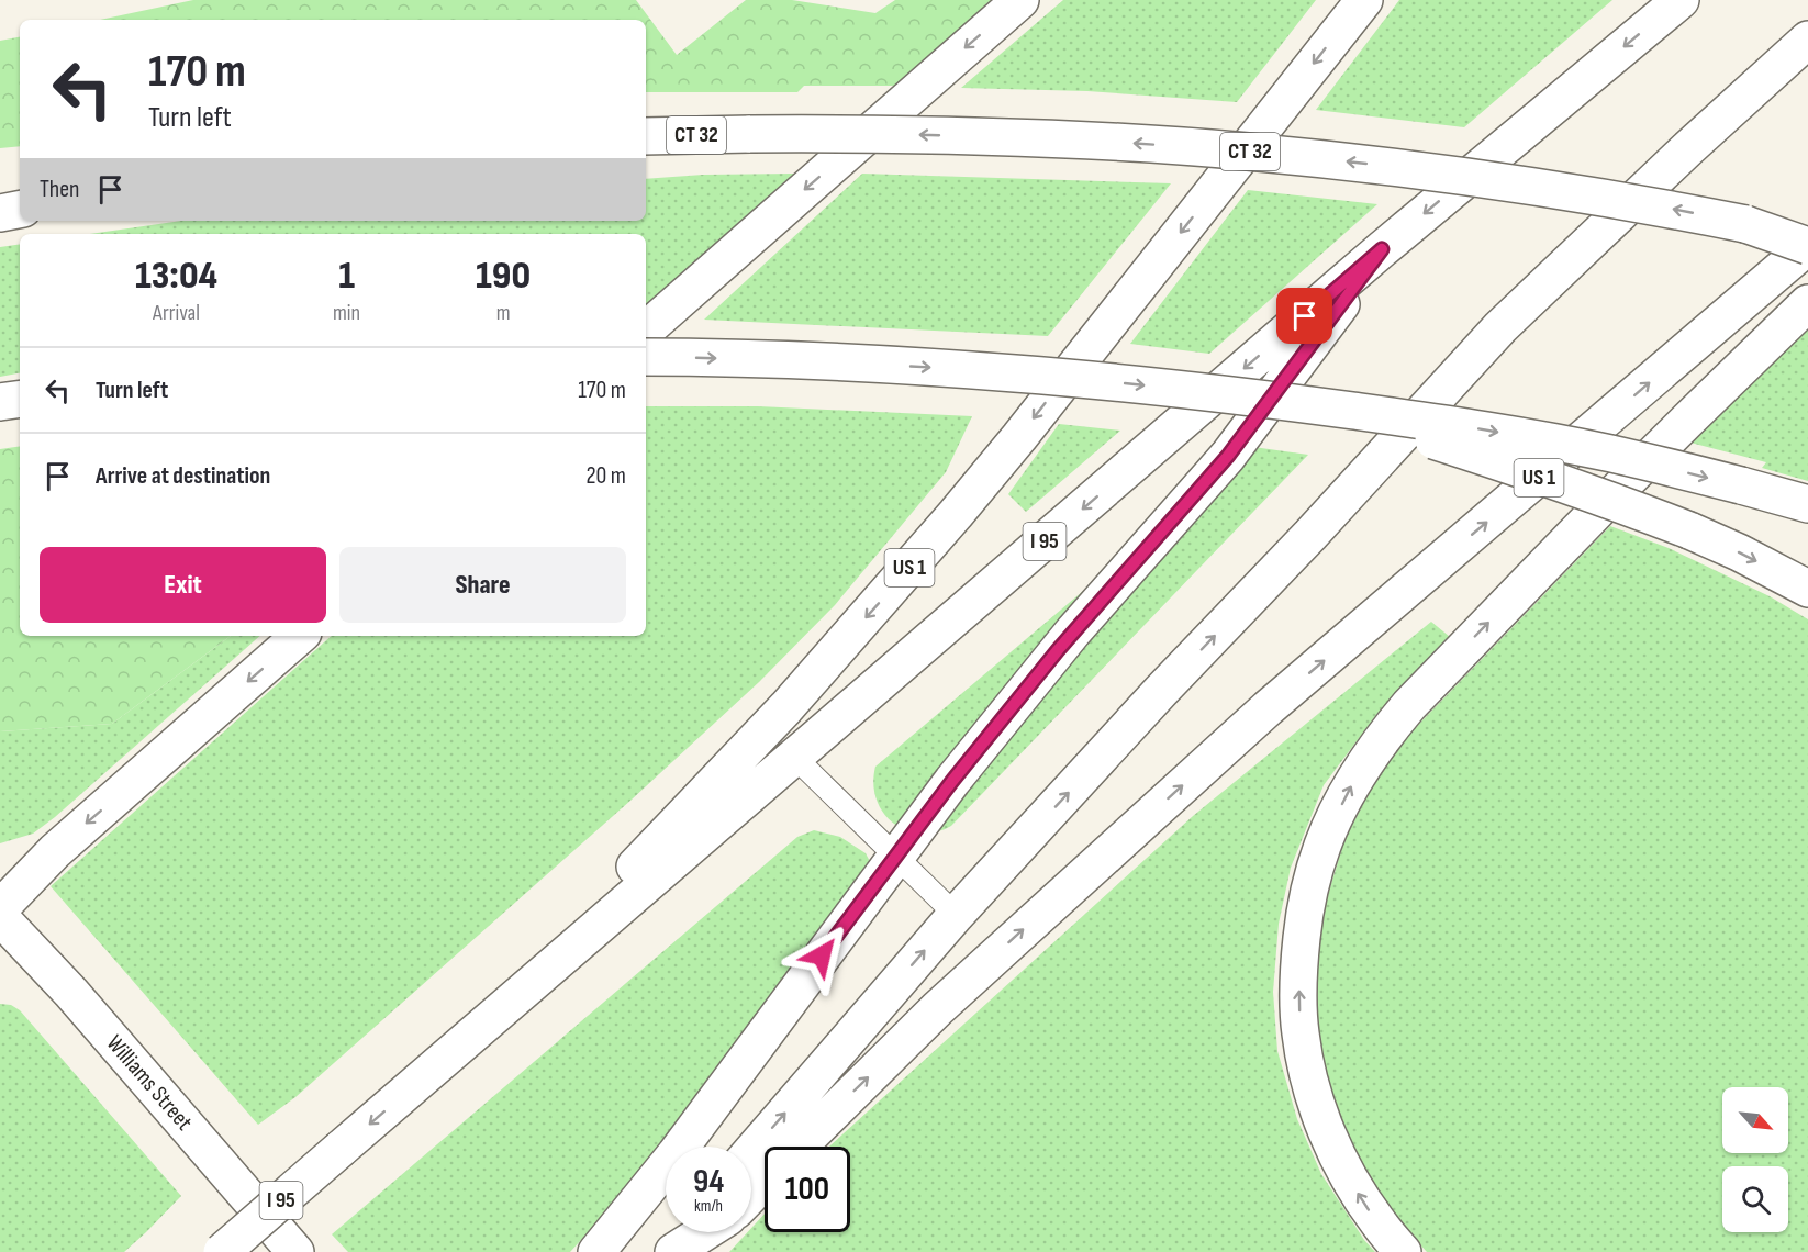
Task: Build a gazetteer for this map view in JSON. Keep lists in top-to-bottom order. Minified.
{"streets":{"main road":["CT 32","US 1","I 95","Williams Street"]},"crossings":[["US 1","I 95"]],"north":"bottom right","page":{"turn":["170 m","Turn left"],"then":"Then","eta":["13:04","Arrival","1","min","190","m"],"list":[{"name":"Turn left","value":"170 m"},{"name":"Arrive at destination","value":"20 m"}],"buttons":["Exit","Share"],"speed":"94 km/h","limit":"100"}}
